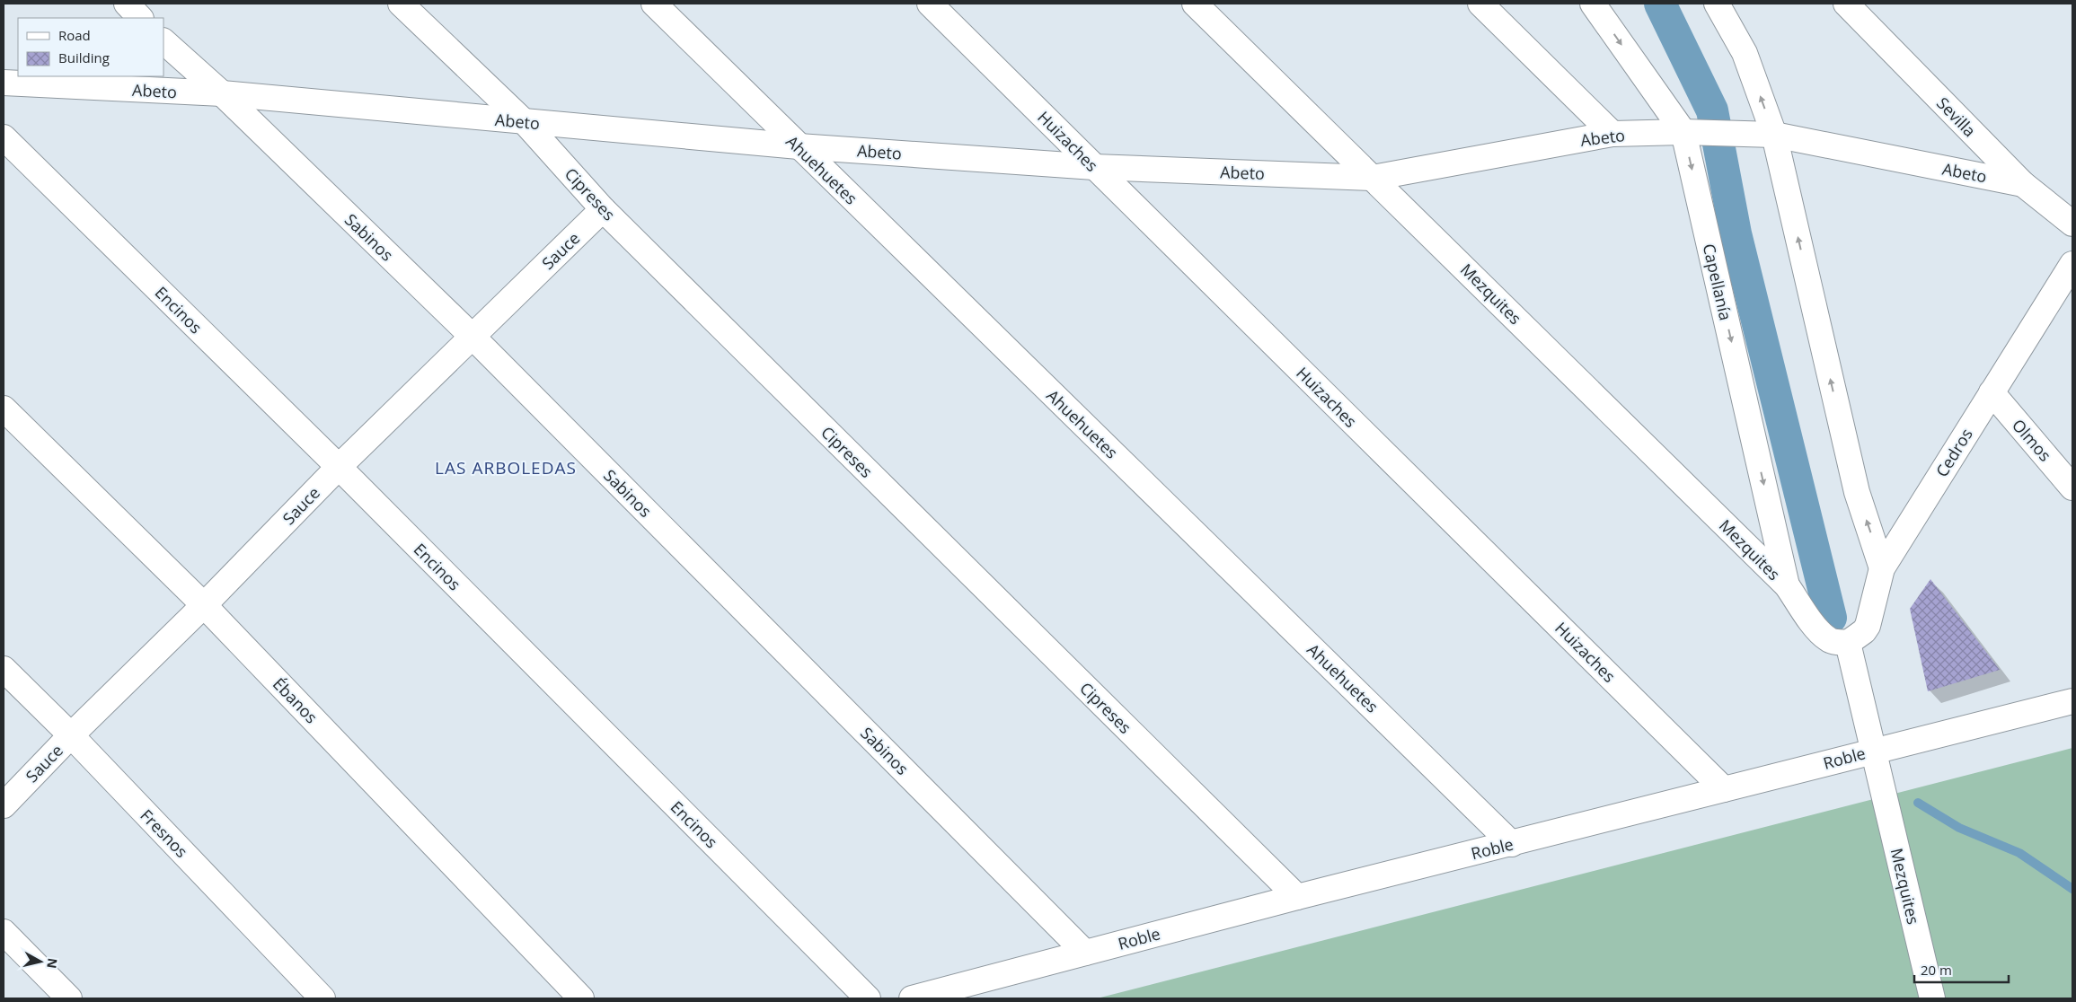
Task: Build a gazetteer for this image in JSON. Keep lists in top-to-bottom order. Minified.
{"streets":{"street":["Abeto","Sevilla","Huizaches","Ahuehuetes","Cipreses","Sabinos","Sauce","Capellanía","Mezquites","Encinos","Olmos","Cedros","Ébanos","Roble","Fresnos"]},"crossings":[["Abeto","Sevilla"],["Abeto","Huizaches"],["Abeto","Ahuehuetes"],["Abeto","Cipreses"],["Abeto","Sabinos"],["Abeto","Capellanía"],["Abeto","Mezquites"],["Huizaches","Roble"],["Ahuehuetes","Roble"],["Cipreses","Sauce"],["Cipreses","Roble"],["Sabinos","Sauce"],["Sabinos","Roble"],["Sauce","Encinos"],["Sauce","Ébanos"],["Sauce","Fresnos"],["Capellanía","Mezquites"],["Mezquites","Cedros"],["Mezquites","Roble"],["Olmos","Cedros"]],"districts":["LAS ARBOLEDAS"],"legend":["Road","Building"],"scale_bar":"20 m","north":"right"}
